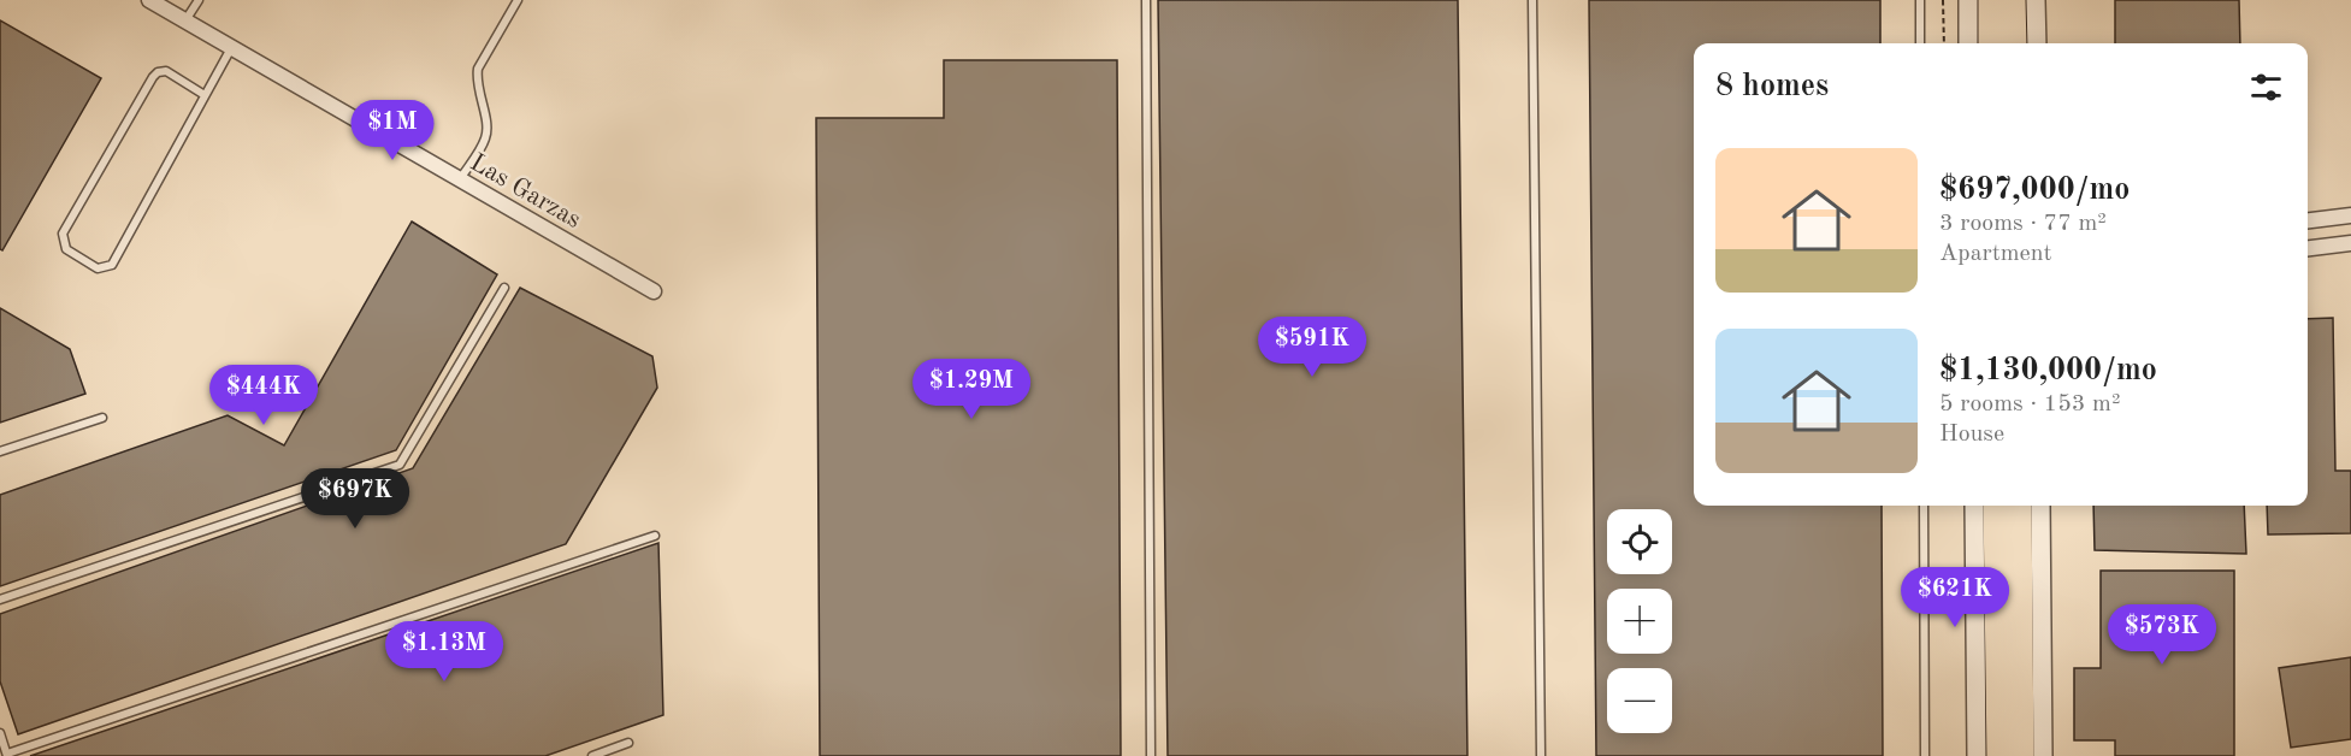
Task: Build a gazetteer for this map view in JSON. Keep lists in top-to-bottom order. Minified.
{"streets":{"street":["Las Garzas"]},"page":{"heading":"8 homes","price":["$1M","$591K","$1.29M","$444K","$697K","$621K","$573K","$1.13M"],"list":[{"name":"$697,000/mo","note":"3 rooms · 77 m² · Apartment"},{"name":"$1,130,000/mo","note":"5 rooms · 153 m² · House"}],"map_buttons":["+","−"]}}
